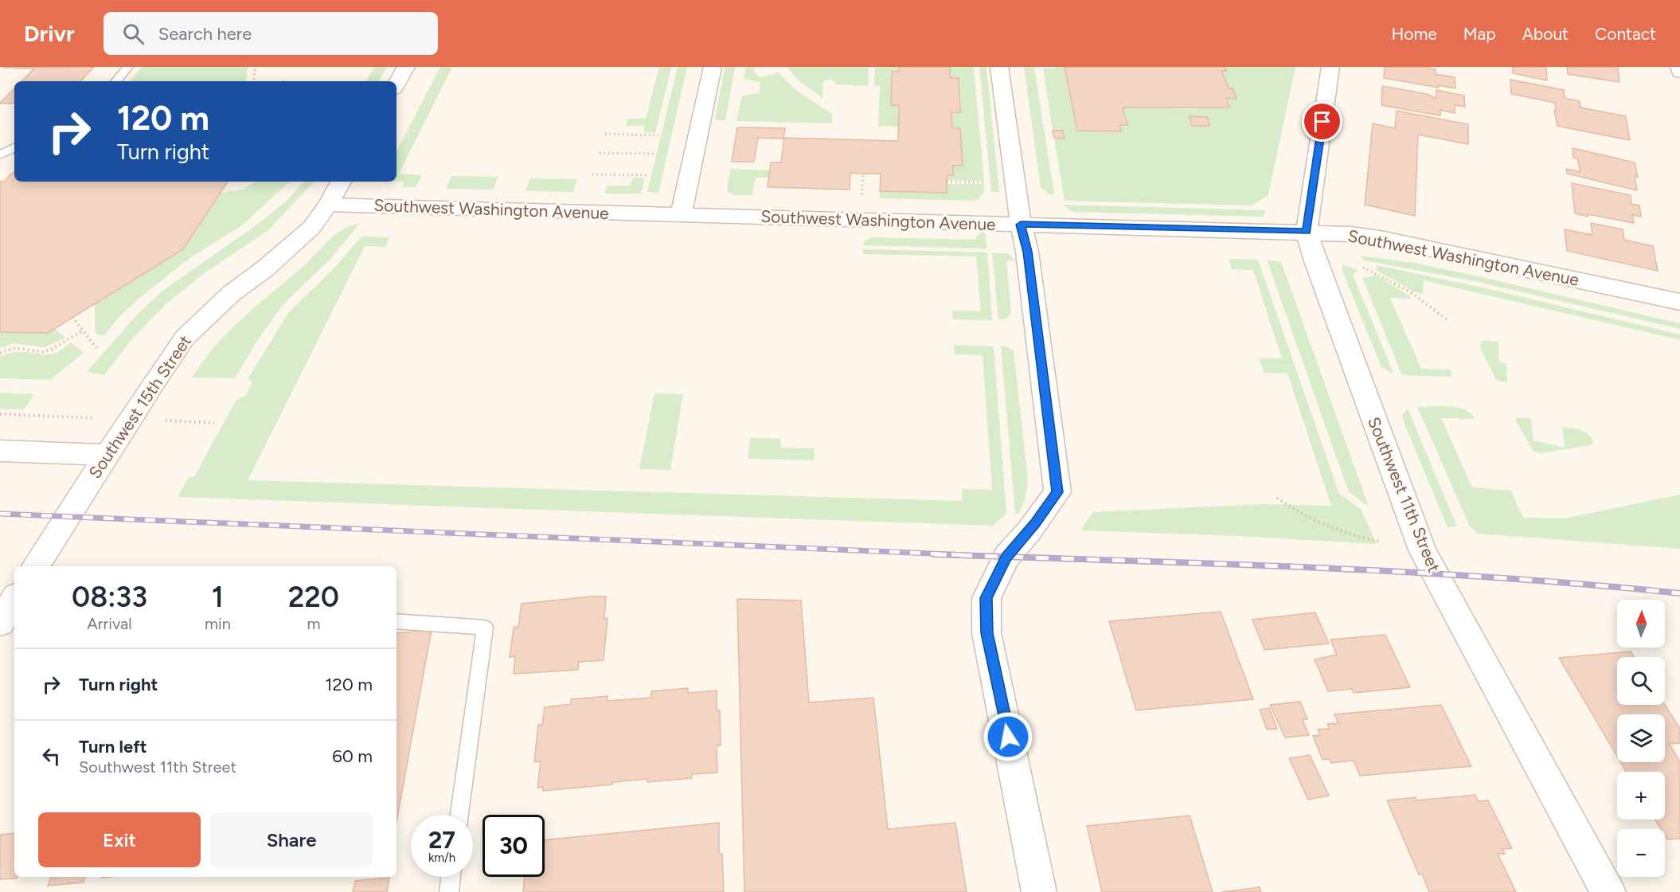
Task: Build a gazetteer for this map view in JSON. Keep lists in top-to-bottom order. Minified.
{"streets":{"street":["Southwest Washington Avenue","Southwest 15th Street","Southwest 11th Street"]},"crossings":[["Southwest Washington Avenue","Southwest 15th Street"],["Southwest Washington Avenue","Southwest 11th Street"]],"north":"top","page":{"header":"Drivr","search":"Search here","nav":["Home","Map","About","Contact"],"turn":["120 m","Turn right"],"eta":["08:33","Arrival","1","min","220","m"],"map_buttons":["+","−"],"list":[{"name":"Turn right","value":"120 m"},{"name":"Turn left","note":"Southwest 11th Street","value":"60 m"}],"buttons":["Exit","Share"],"speed":"27 km/h","limit":"30"}}
